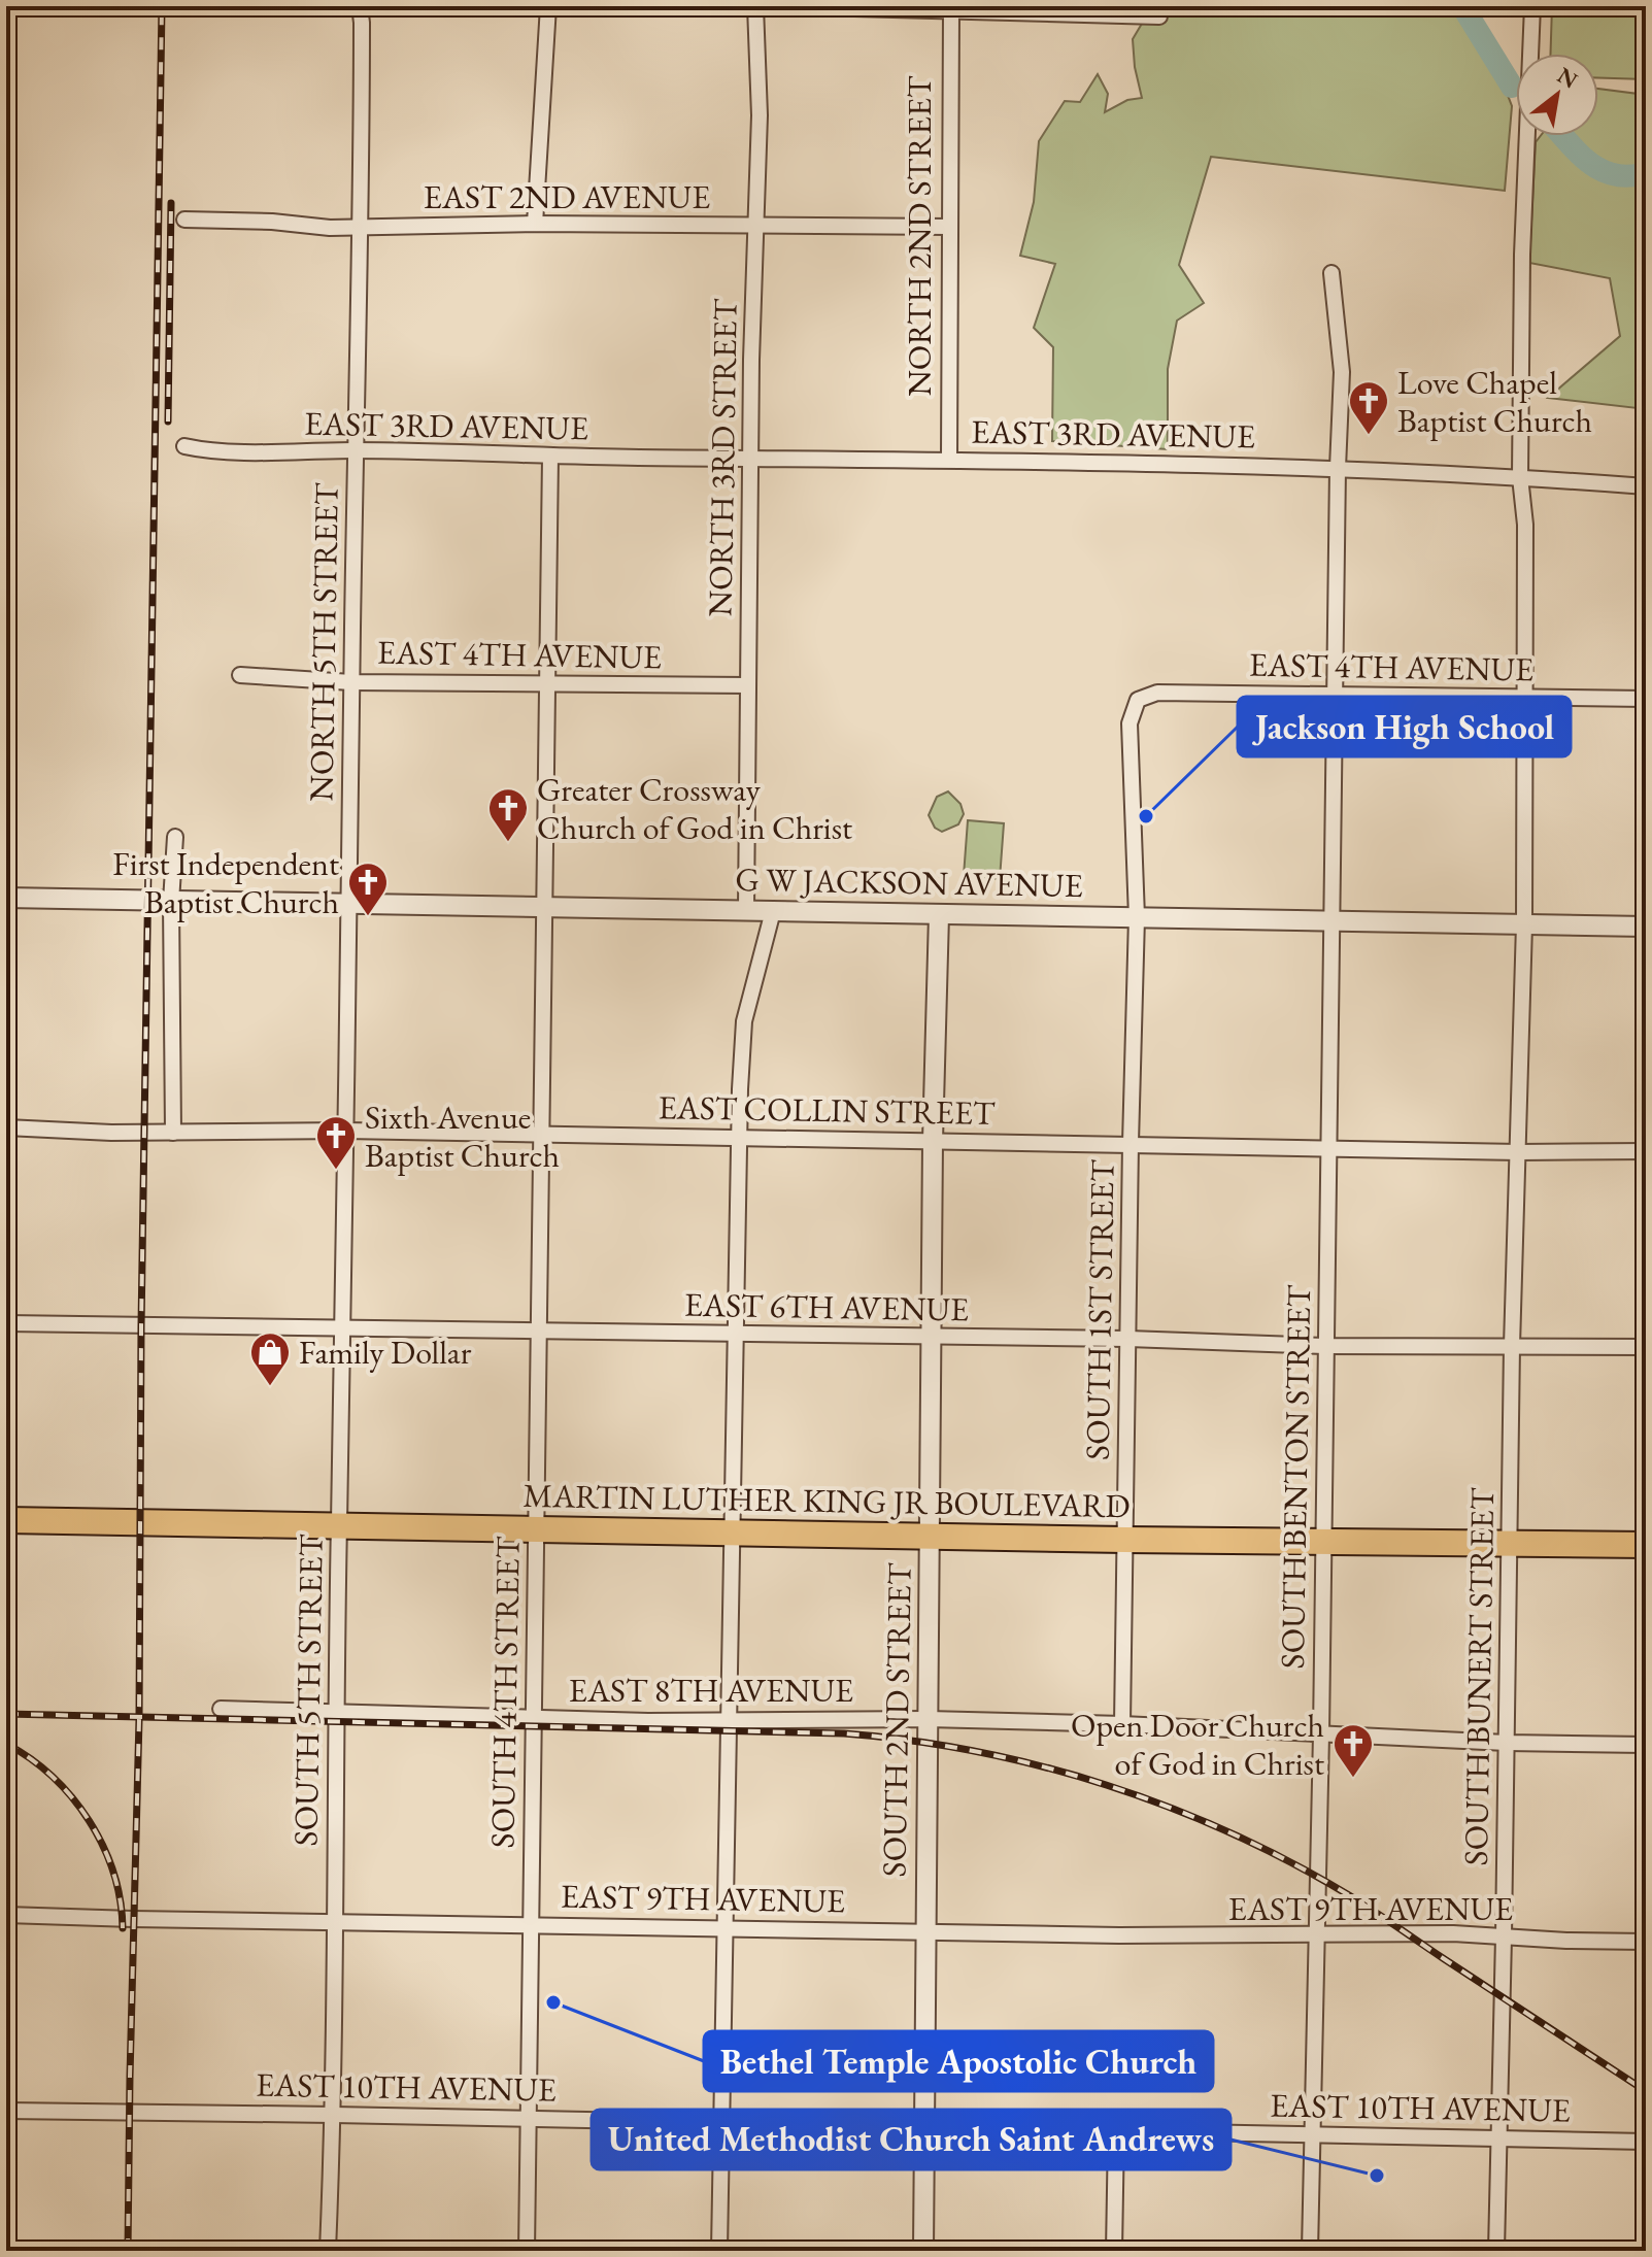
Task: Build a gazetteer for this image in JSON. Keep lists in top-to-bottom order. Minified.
{"streets":{"main road":["MARTIN LUTHER KING JR BOULEVARD"],"street":["EAST 2ND AVENUE","NORTH 2ND STREET","EAST 3RD AVENUE","NORTH 3RD STREET","NORTH 5TH STREET","EAST 4TH AVENUE","G W JACKSON AVENUE","EAST COLLIN STREET","EAST 6TH AVENUE","SOUTH 1ST STREET","SOUTH BENTON STREET","SOUTH BUNERT STREET","SOUTH 5TH STREET","EAST 8TH AVENUE","SOUTH 4TH STREET","SOUTH 2ND STREET","EAST 9TH AVENUE","EAST 10TH AVENUE"]},"crossings":[["EAST 2ND AVENUE","NORTH 2ND STREET"],["EAST 2ND AVENUE","NORTH 3RD STREET"],["EAST 2ND AVENUE","NORTH 5TH STREET"],["NORTH 2ND STREET","EAST 3RD AVENUE"],["EAST 3RD AVENUE","NORTH 3RD STREET"],["EAST 3RD AVENUE","NORTH 5TH STREET"],["EAST 3RD AVENUE","SOUTH BENTON STREET"],["EAST 3RD AVENUE","SOUTH BUNERT STREET"],["EAST 3RD AVENUE","SOUTH 4TH STREET"],["NORTH 3RD STREET","EAST 4TH AVENUE"],["NORTH 3RD STREET","G W JACKSON AVENUE"],["NORTH 5TH STREET","EAST 4TH AVENUE"],["NORTH 5TH STREET","G W JACKSON AVENUE"],["NORTH 5TH STREET","EAST COLLIN STREET"],["NORTH 5TH STREET","SOUTH 5TH STREET"],["EAST 4TH AVENUE","SOUTH 1ST STREET"],["EAST 4TH AVENUE","SOUTH BENTON STREET"],["EAST 4TH AVENUE","SOUTH BUNERT STREET"],["EAST 4TH AVENUE","SOUTH 4TH STREET"],["G W JACKSON AVENUE","SOUTH 1ST STREET"],["G W JACKSON AVENUE","SOUTH BENTON STREET"],["G W JACKSON AVENUE","SOUTH BUNERT STREET"],["G W JACKSON AVENUE","SOUTH 4TH STREET"],["EAST COLLIN STREET","SOUTH 1ST STREET"],["EAST COLLIN STREET","SOUTH BENTON STREET"],["EAST COLLIN STREET","SOUTH BUNERT STREET"],["EAST COLLIN STREET","SOUTH 5TH STREET"],["EAST COLLIN STREET","SOUTH 4TH STREET"],["EAST COLLIN STREET","SOUTH 2ND STREET"],["EAST 6TH AVENUE","SOUTH 1ST STREET"],["EAST 6TH AVENUE","SOUTH BENTON STREET"],["EAST 6TH AVENUE","SOUTH BUNERT STREET"],["EAST 6TH AVENUE","SOUTH 5TH STREET"],["EAST 6TH AVENUE","SOUTH 4TH STREET"],["EAST 6TH AVENUE","SOUTH 2ND STREET"],["SOUTH 1ST STREET","MARTIN LUTHER KING JR BOULEVARD"],["SOUTH 1ST STREET","EAST 8TH AVENUE"],["SOUTH BENTON STREET","MARTIN LUTHER KING JR BOULEVARD"],["SOUTH BENTON STREET","EAST 8TH AVENUE"],["SOUTH BENTON STREET","EAST 9TH AVENUE"],["SOUTH BENTON STREET","EAST 10TH AVENUE"],["MARTIN LUTHER KING JR BOULEVARD","SOUTH BUNERT STREET"],["MARTIN LUTHER KING JR BOULEVARD","SOUTH 5TH STREET"],["MARTIN LUTHER KING JR BOULEVARD","SOUTH 4TH STREET"],["MARTIN LUTHER KING JR BOULEVARD","SOUTH 2ND STREET"],["SOUTH BUNERT STREET","EAST 8TH AVENUE"],["SOUTH BUNERT STREET","EAST 9TH AVENUE"],["SOUTH BUNERT STREET","EAST 10TH AVENUE"],["SOUTH 5TH STREET","EAST 8TH AVENUE"],["SOUTH 5TH STREET","EAST 9TH AVENUE"],["SOUTH 5TH STREET","EAST 10TH AVENUE"],["EAST 8TH AVENUE","SOUTH 4TH STREET"],["EAST 8TH AVENUE","SOUTH 2ND STREET"],["SOUTH 4TH STREET","EAST 9TH AVENUE"],["SOUTH 4TH STREET","EAST 10TH AVENUE"],["SOUTH 2ND STREET","EAST 9TH AVENUE"],["SOUTH 2ND STREET","EAST 10TH AVENUE"]],"places":{"church":["Love Chapel Baptist Church","Greater Crossway Church of God in Christ","First Independent Baptist Church","Sixth Avenue Baptist Church","Open Door Church of God in Christ"],"other":["Jackson High School","Bethel Temple Apostolic Church","United Methodist Church Saint Andrews"],"shop":["Family Dollar"]},"north":"top right"}
